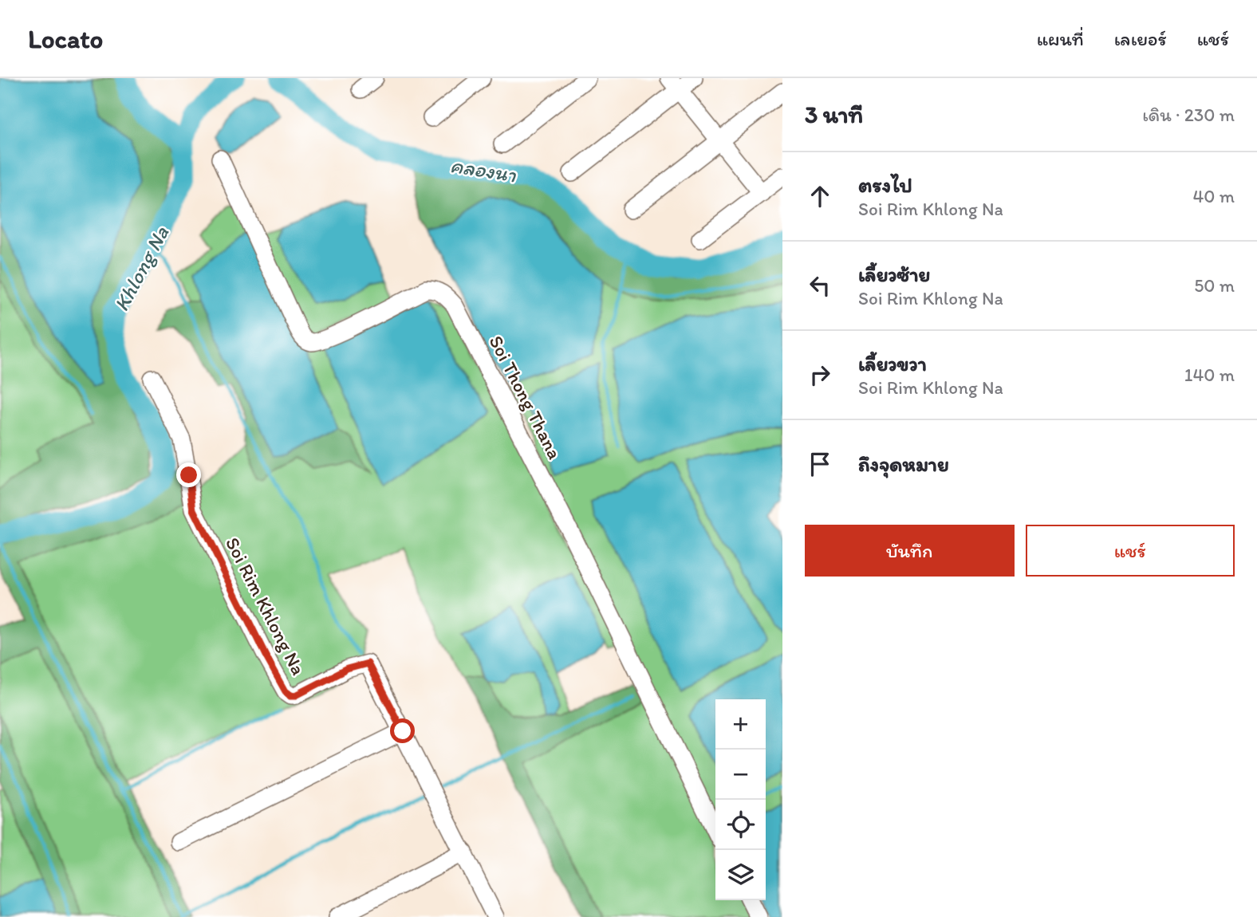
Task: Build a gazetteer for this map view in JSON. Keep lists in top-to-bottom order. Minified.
{"streets":{"street":["Soi Thong Thana","Soi Rim Khlong Na"]},"water":["คลองนา","Khlong Na"],"page":{"header":"Locato","nav":["แผนที่","เลเยอร์","แชร์"],"heading":["3 นาที","เดิน · 230 m"],"list":[["ตรงไป","Soi Rim Khlong Na","40 m"],["เลี้ยวซ้าย","Soi Rim Khlong Na","50 m"],["เลี้ยวขวา","Soi Rim Khlong Na","140 m"],"ถึงจุดหมาย"],"buttons":["บันทึก","แชร์"],"map_buttons":["+","−"]}}
